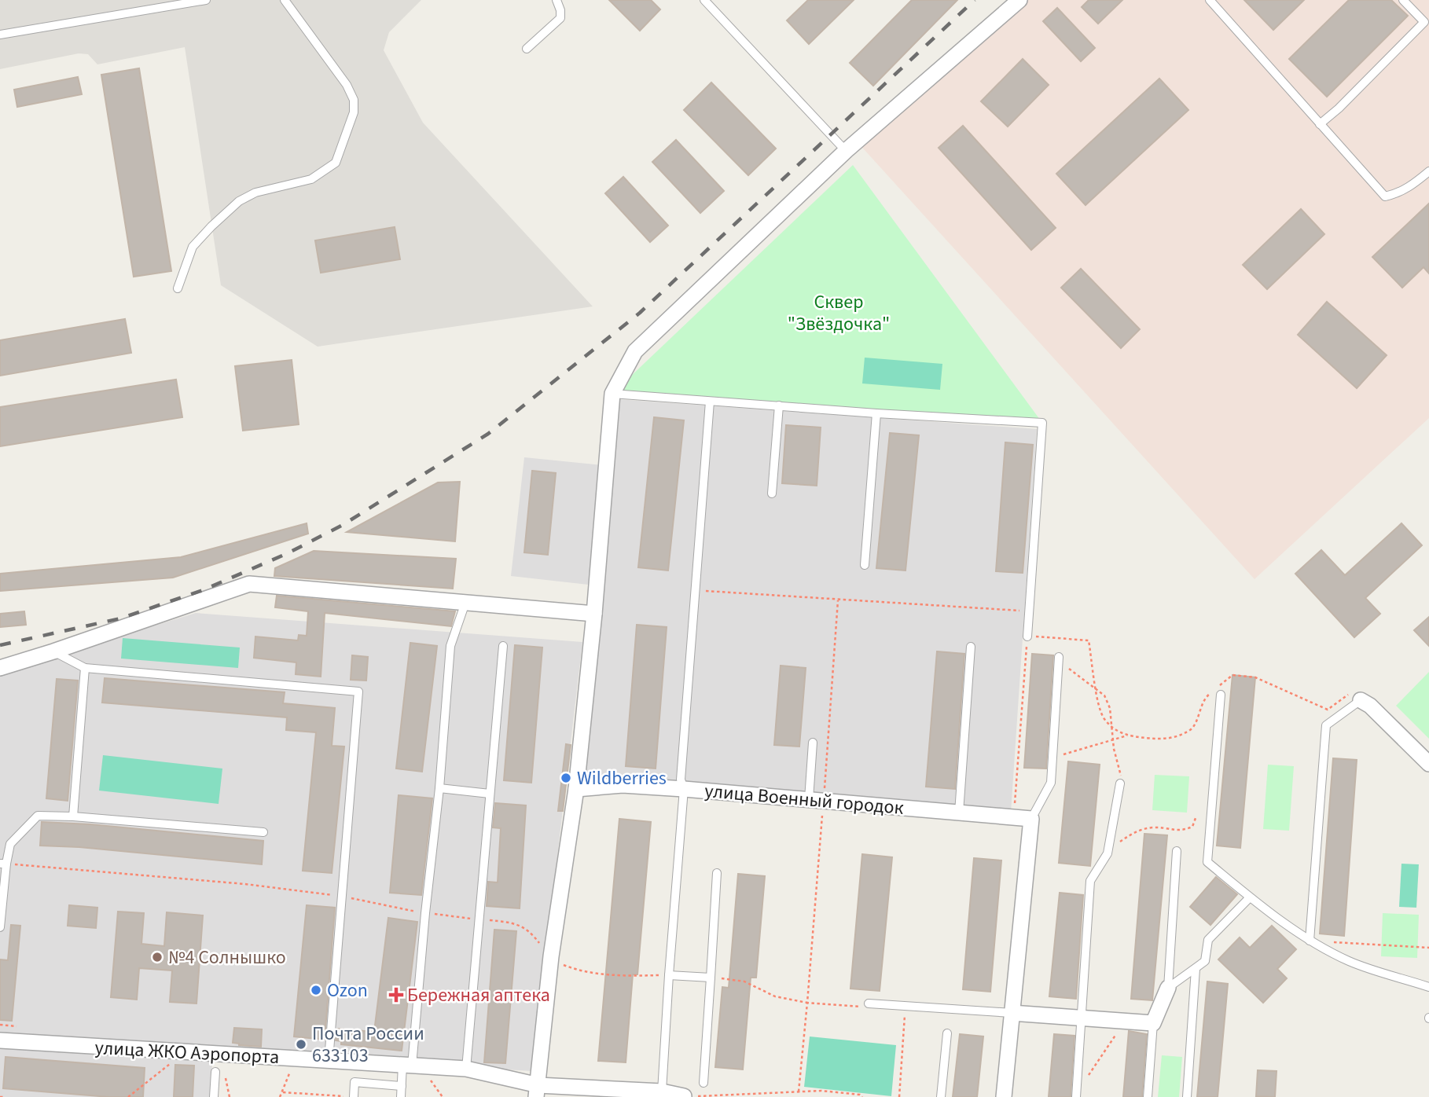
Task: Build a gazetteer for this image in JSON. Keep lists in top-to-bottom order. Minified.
{"streets":{"street":["улица Военный городок","улица ЖКО Аэропорта"]},"parks":["Сквер \"Звёздочка\""],"places":{"other":["Wildberries","№4 Солнышко","Ozon","Почта России 633103"],"health":["Бережная аптека"]}}
